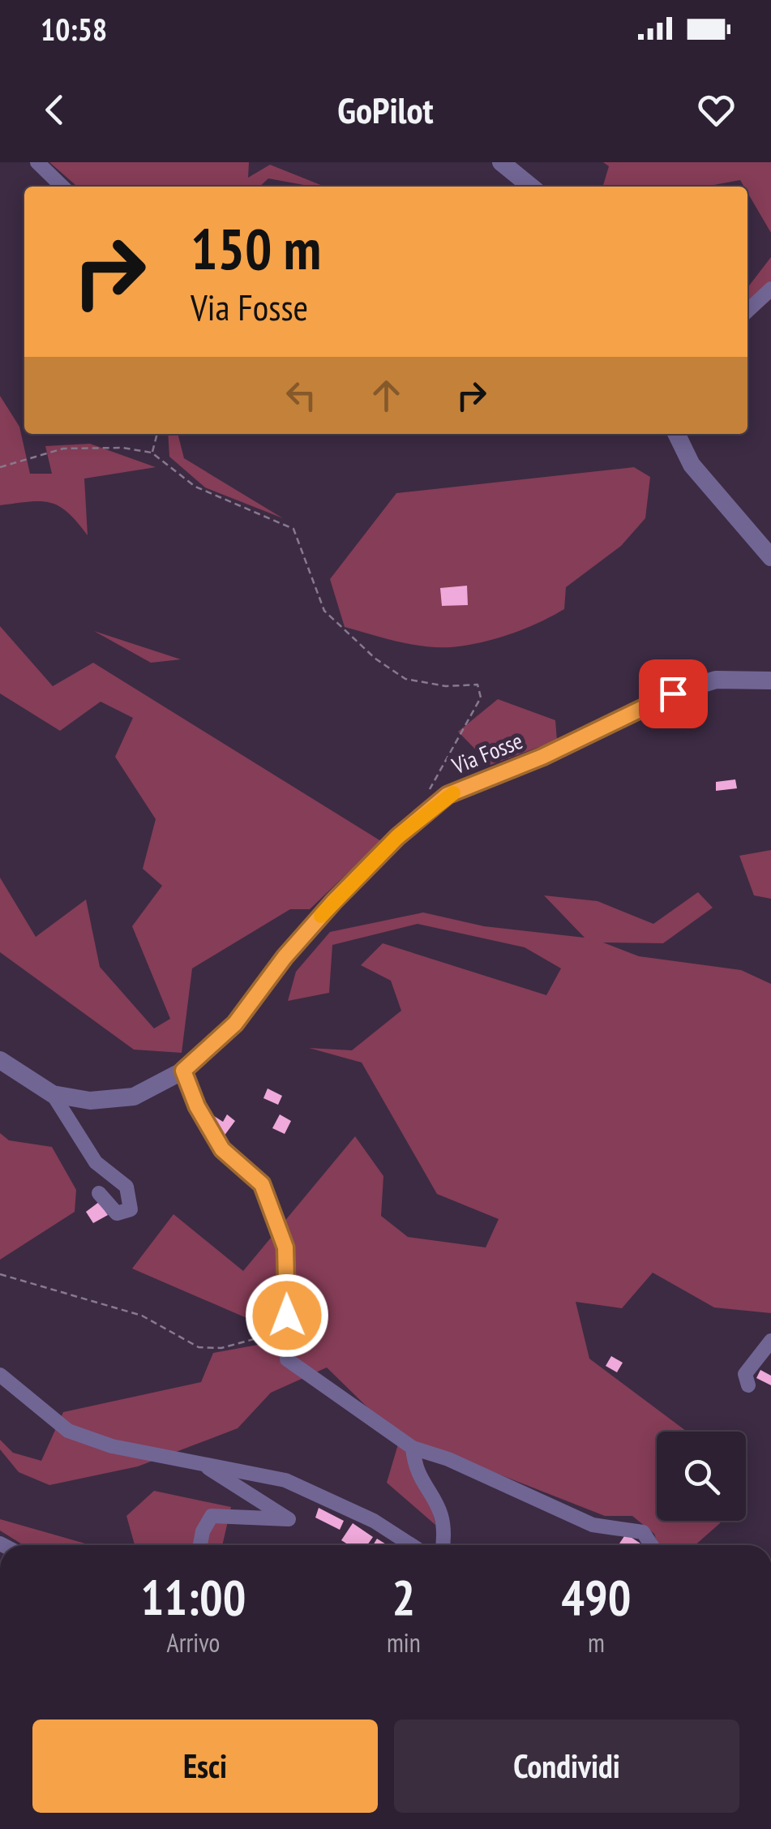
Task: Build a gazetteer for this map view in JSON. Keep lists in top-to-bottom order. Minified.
{"streets":{"street":["Via Fosse"]},"page":{"status":"10:58","header":"GoPilot","turn":["150 m","Via Fosse"],"eta":["11:00","Arrivo","2","min","490","m"],"buttons":["Esci","Condividi"]}}
